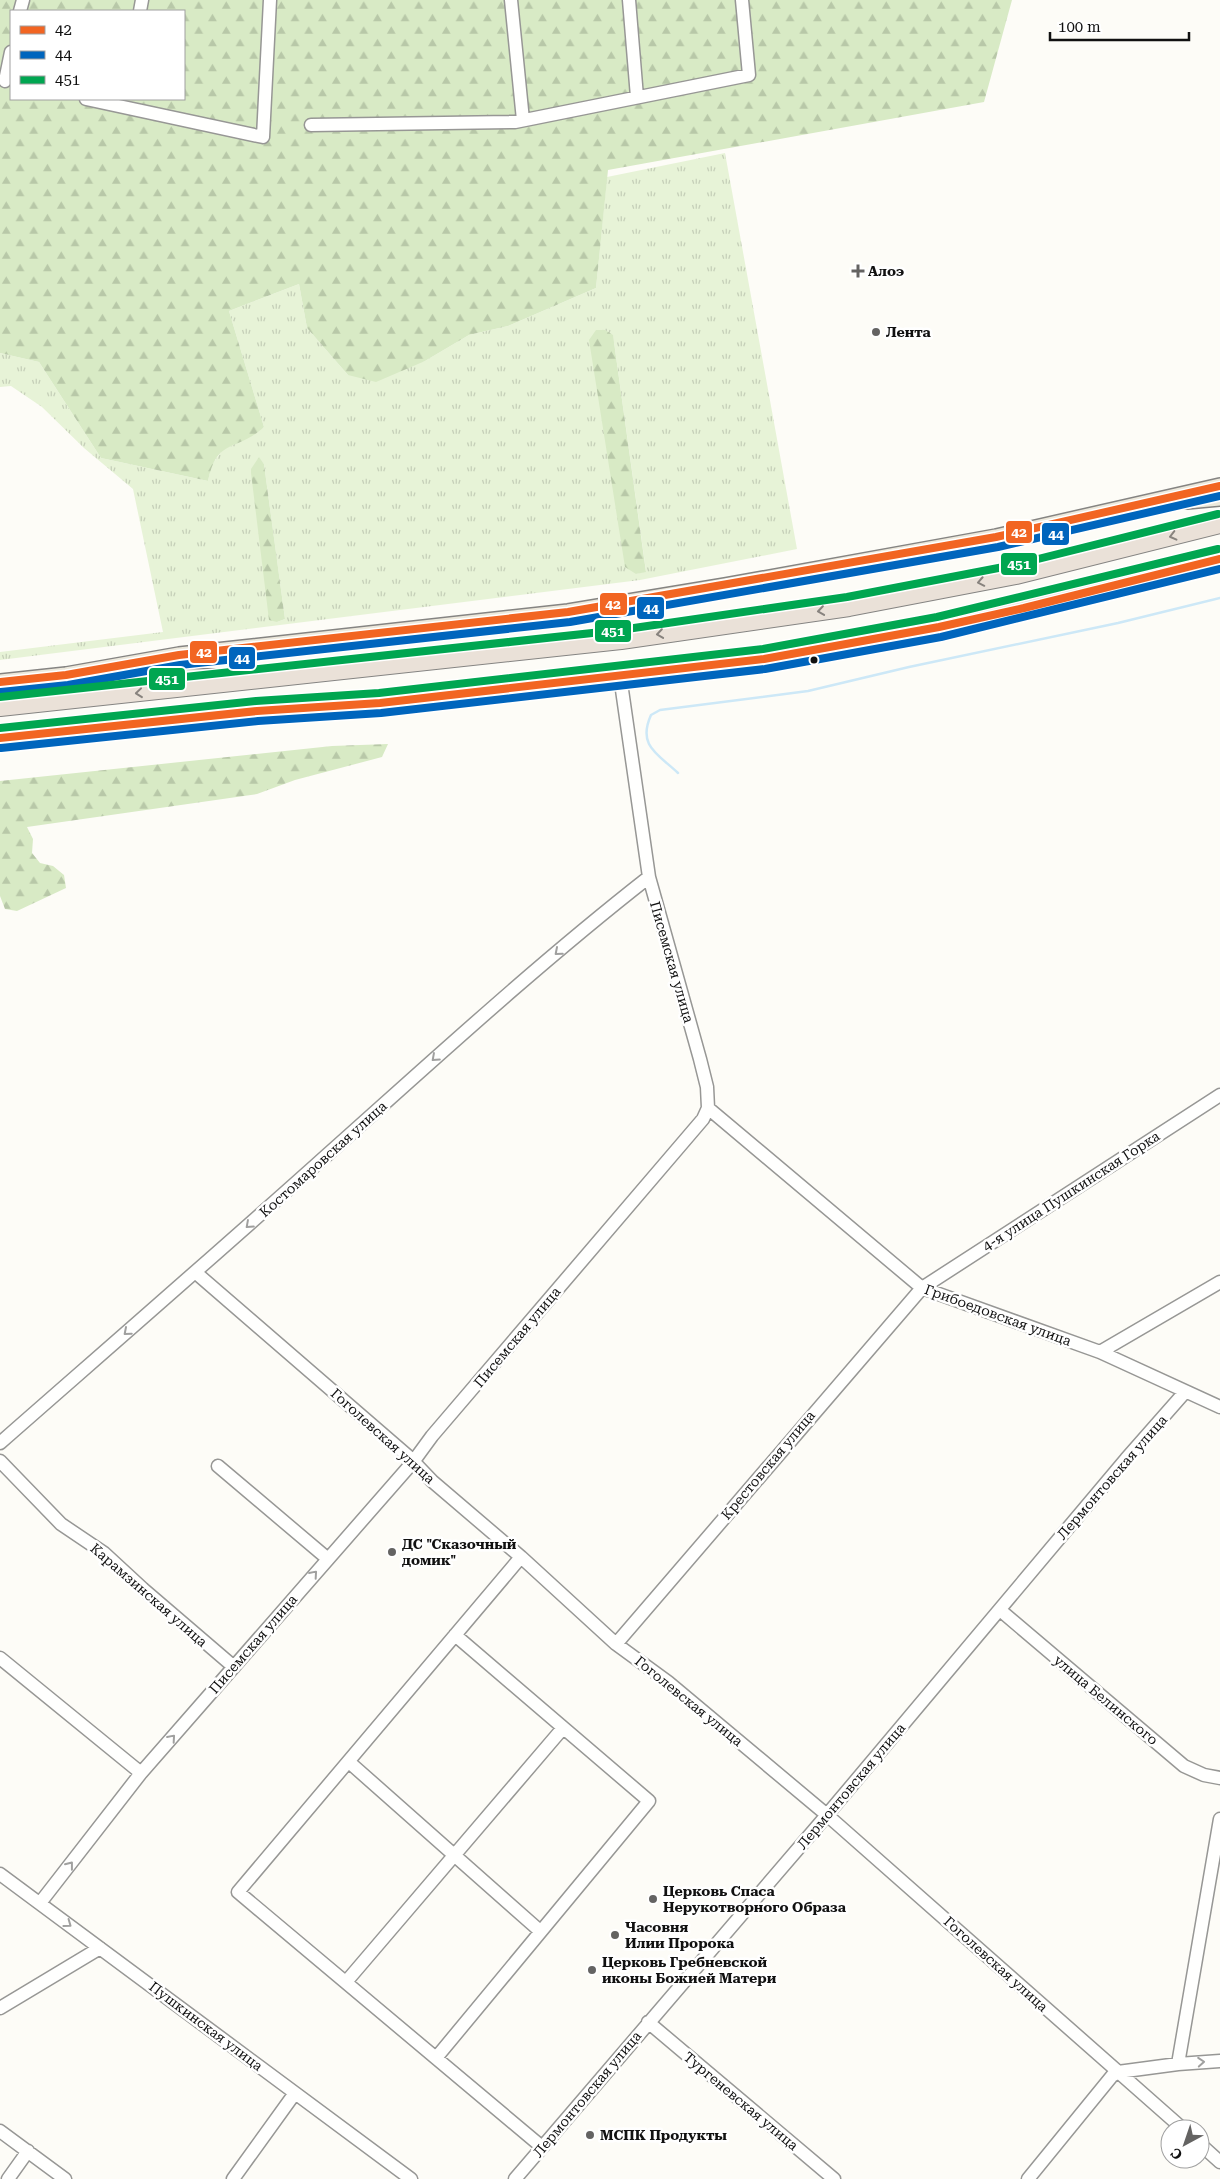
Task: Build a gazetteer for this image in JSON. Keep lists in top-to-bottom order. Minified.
{"streets":{"street":["Писемская улица","Костомаровская улица","4-я улица Пушкинская Горка","Грибоедовская улица","Гоголевская улица","Крестовская улица","Лермонтовская улица","Карамзинская улица","улица Белинского","Пушкинская улица","Тургеневская улица"]},"crossings":[["Писемская улица","Костомаровская улица"],["Писемская улица","Грибоедовская улица"],["Писемская улица","Гоголевская улица"],["Писемская улица","Карамзинская улица"],["Писемская улица","Пушкинская улица"],["Костомаровская улица","Гоголевская улица"],["4-я улица Пушкинская Горка","Грибоедовская улица"],["4-я улица Пушкинская Горка","Крестовская улица"],["Грибоедовская улица","Крестовская улица"],["Грибоедовская улица","Лермонтовская улица"],["Гоголевская улица","Крестовская улица"],["Гоголевская улица","Лермонтовская улица"],["Лермонтовская улица","улица Белинского"],["Лермонтовская улица","Тургеневская улица"]],"one_way":["Костомаровская улица"],"places":{"health":["Алоэ"],"other":["Лента","ДС \"Сказочный домик\"","Церковь Спаса Нерукотворного Образа","Часовня Илии Пророка","Церковь Гребневской иконы Божией Матери","МСПК Продукты"]},"lines":["transit line 42","transit line 44","transit line 451"],"legend":["42","44","451"],"scale_bar":"100 m","north":"bottom left"}
